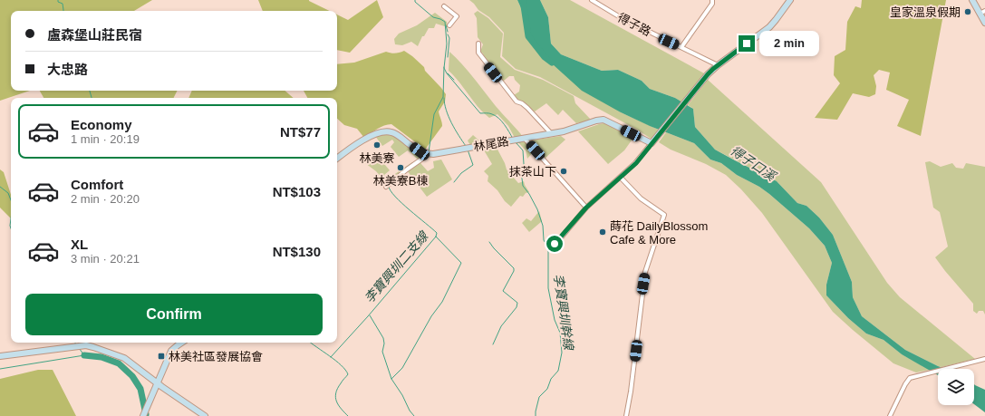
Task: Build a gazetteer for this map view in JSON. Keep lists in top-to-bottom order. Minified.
{"streets":{"street":["得子路","林尾路"]},"water":["得子口溪","李寶興圳二支線","李寶興圳幹線"],"places":{"other":["皇家溫泉假期","林美寮","林美寮B棟","抹茶山下","蒔花 DailyBlossom Cafe & More"],"transit":["林美社區發展協會"]},"page":{"banner":["盧森堡山莊民宿","大忠路"],"bubble":"2 min","list":[{"name":"Economy","note":"1 min · 20:19","value":"NT$77"},{"name":"Comfort","note":"2 min · 20:20","value":"NT$103"},{"name":"XL","note":"3 min · 20:21","value":"NT$130"}],"buttons":"Confirm"}}
